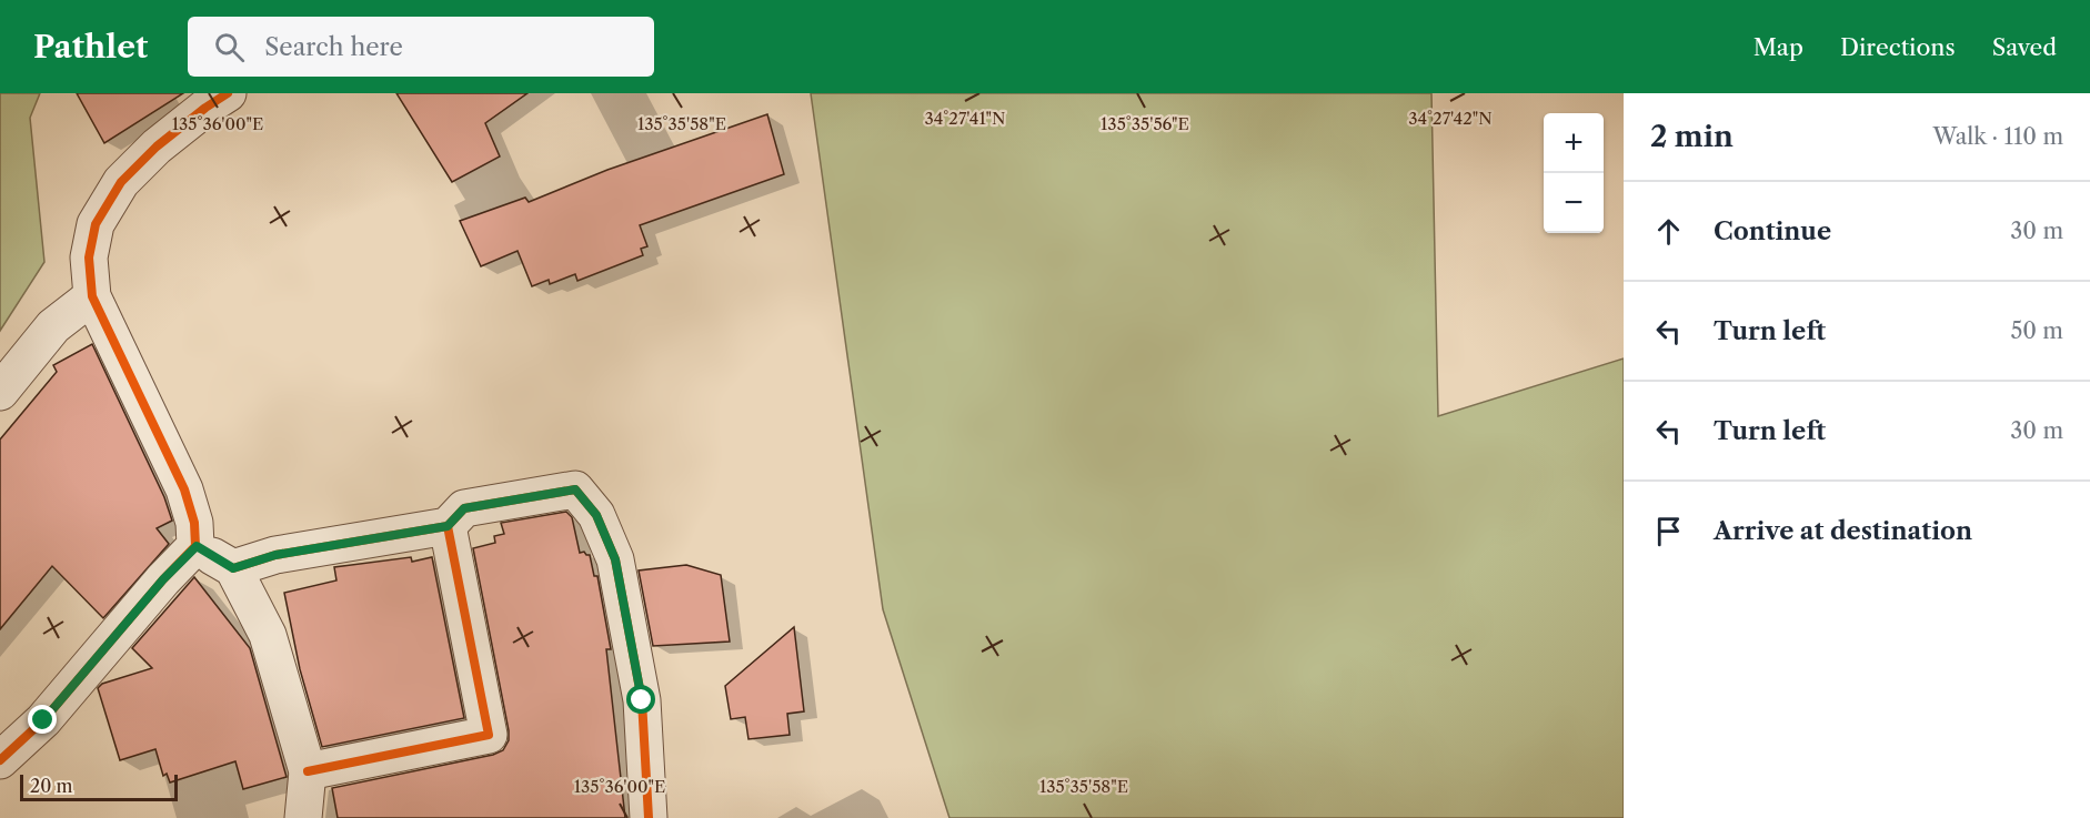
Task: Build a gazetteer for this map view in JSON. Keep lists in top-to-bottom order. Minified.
{"scale_bar":"20 m","page":{"header":"Pathlet","search":"Search here","nav":["Map","Directions","Saved"],"heading":["2 min","Walk · 110 m"],"map_buttons":["+","−"],"list":[["Continue","30 m"],["Turn left","50 m"],["Turn left","30 m"],"Arrive at destination"],"scale":"20 m"},"coordinates":["34°27'41\"N","34°27'42\"N","135°36'00\"E","135°35'58\"E","135°35'56\"E"]}
